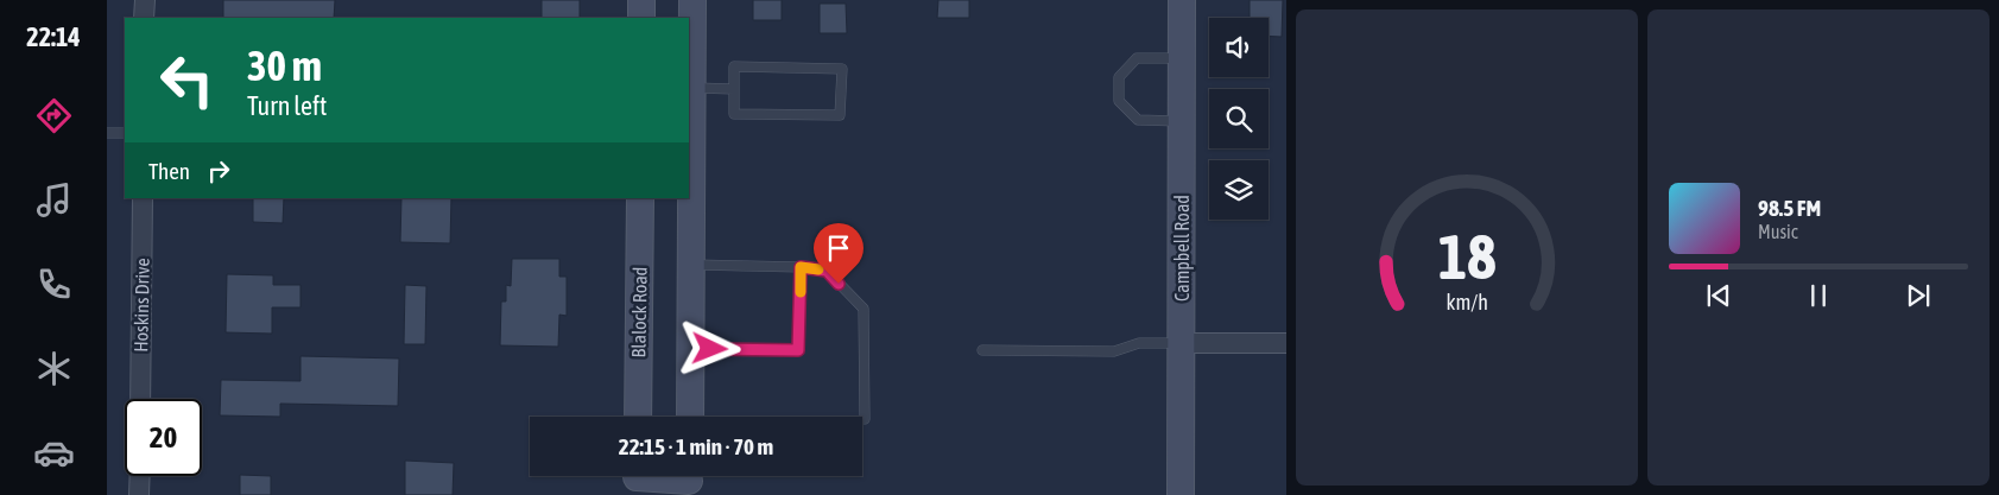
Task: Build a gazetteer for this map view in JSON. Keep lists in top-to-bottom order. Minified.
{"streets":{"main road":["Campbell Road","Blalock Road"],"street":["Hoskins Drive"]},"page":{"tabs":"22:14","turn":["30 m","Turn left"],"then":"Then","song":["98.5 FM","Music"],"limit":"20","trip":"22:15 · 1 min · 70 m","gauge":["18","km/h"]}}
